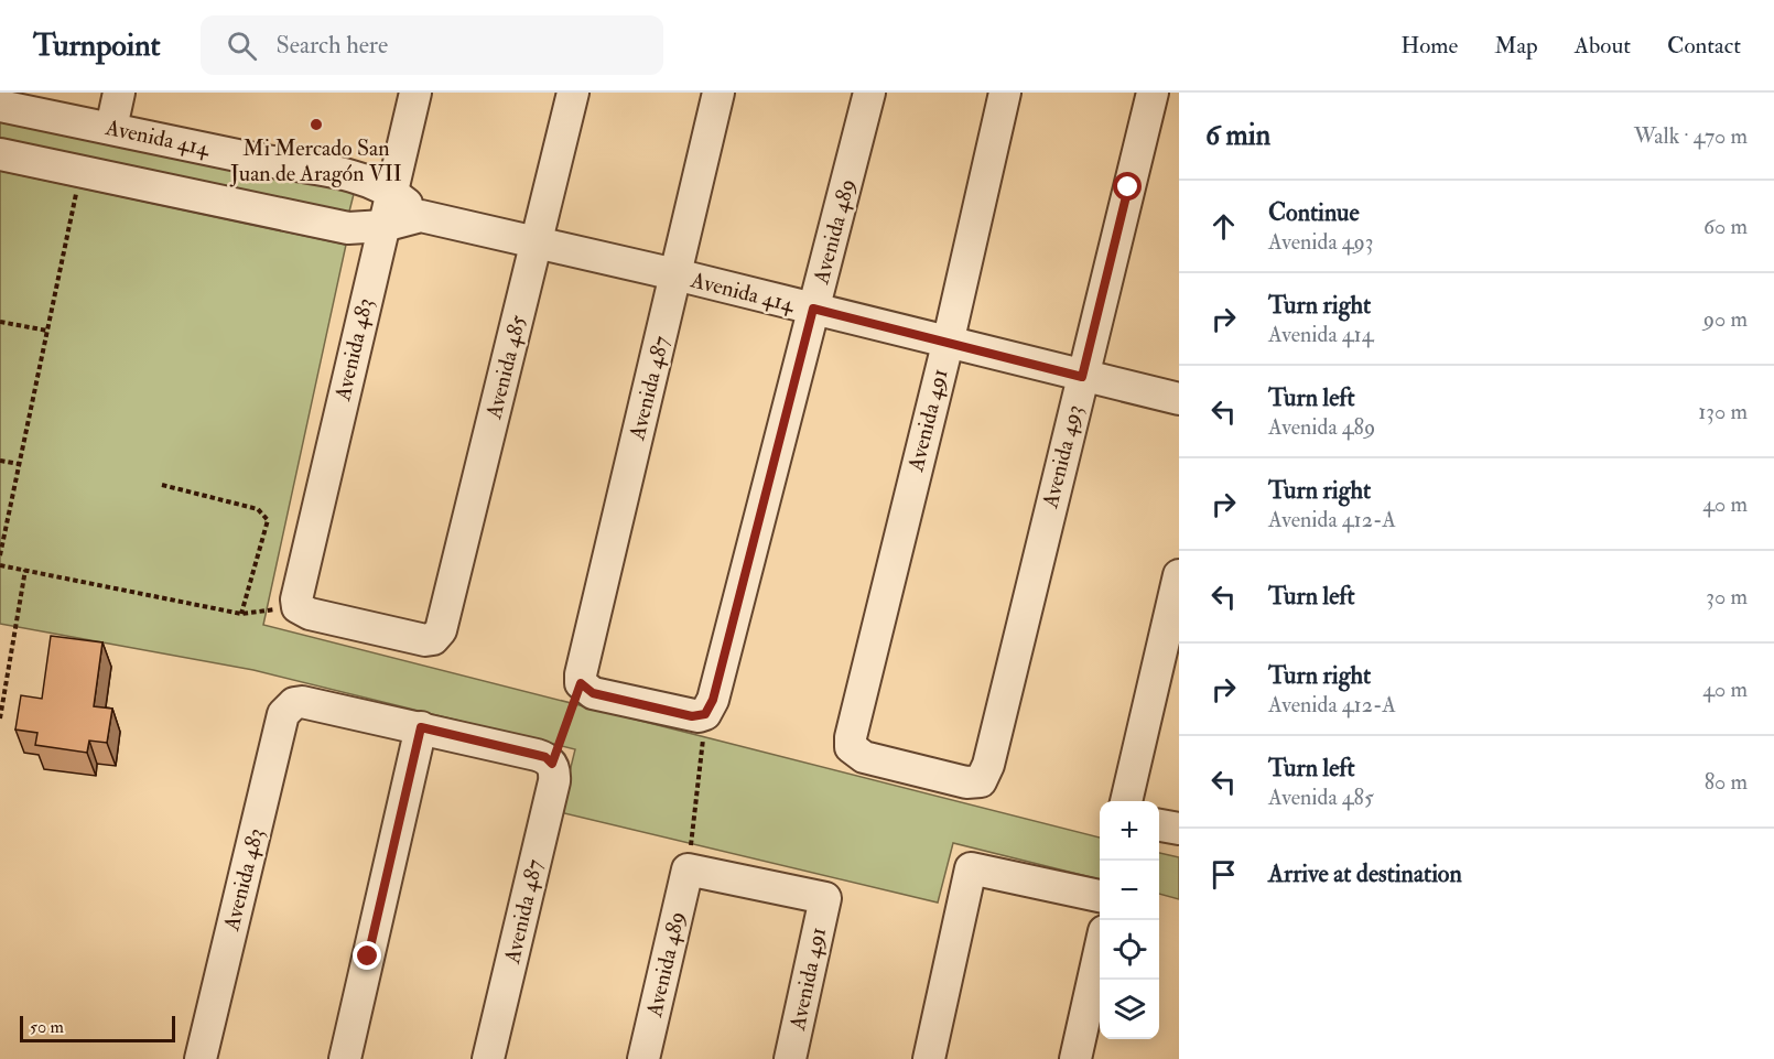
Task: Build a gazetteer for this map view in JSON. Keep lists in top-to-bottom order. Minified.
{"streets":{"street":["Avenida 414","Avenida 489","Avenida 483","Avenida 485","Avenida 487","Avenida 491","Avenida 493"]},"crossings":[["Avenida 414","Avenida 489"],["Avenida 414","Avenida 483"],["Avenida 414","Avenida 485"],["Avenida 414","Avenida 487"],["Avenida 414","Avenida 491"],["Avenida 414","Avenida 493"],["Avenida 489","Avenida 491"],["Avenida 483","Avenida 485"],["Avenida 491","Avenida 493"]],"places":["Mi Mercado San Juan de Aragón VII"],"scale_bar":"50 m","page":{"header":"Turnpoint","search":"Search here","nav":["Home","Map","About","Contact"],"heading":["6 min","Walk · 470 m"],"list":[["Continue","Avenida 493","60 m"],["Turn right","Avenida 414","90 m"],["Turn left","Avenida 489","130 m"],["Turn right","Avenida 412-A","40 m"],["Turn left","30 m"],["Turn right","Avenida 412-A","40 m"],["Turn left","Avenida 485","80 m"],"Arrive at destination"],"map_buttons":["+","−"],"scale":"50 m"}}
